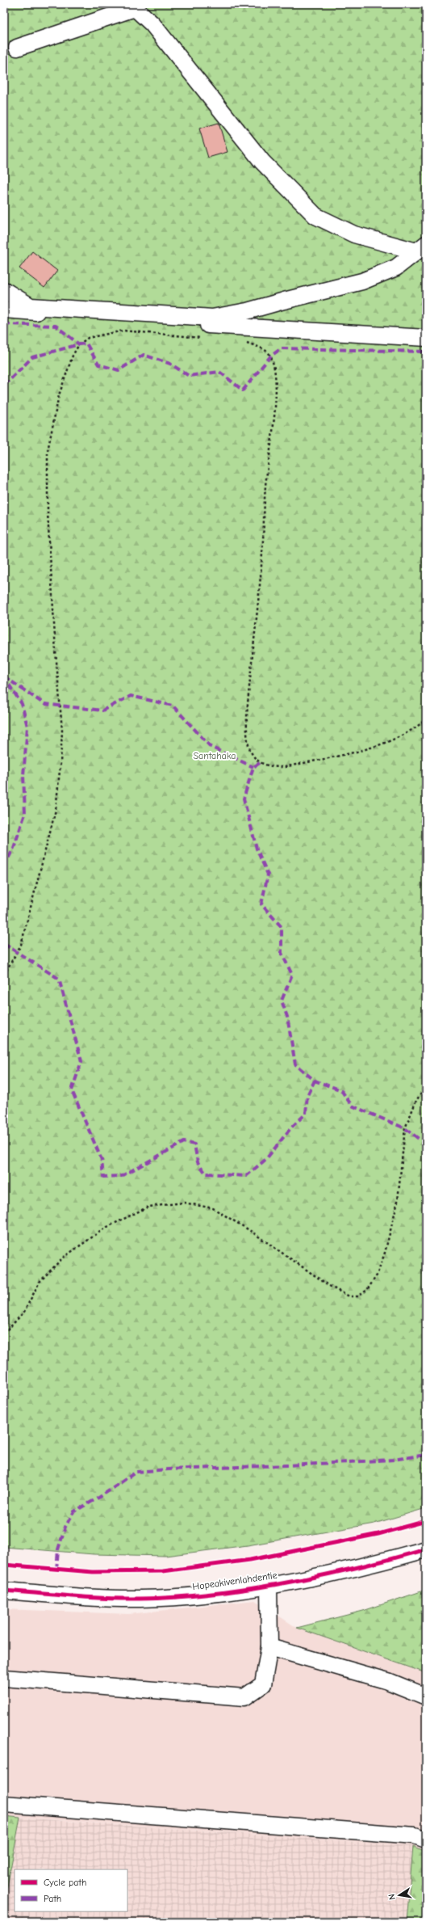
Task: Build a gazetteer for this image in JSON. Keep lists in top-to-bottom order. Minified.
{"streets":{"street":["Hopeakivenlahdentie"]},"parks":["Santahaka"],"legend":["Cycle path","Path"],"north":"left"}
